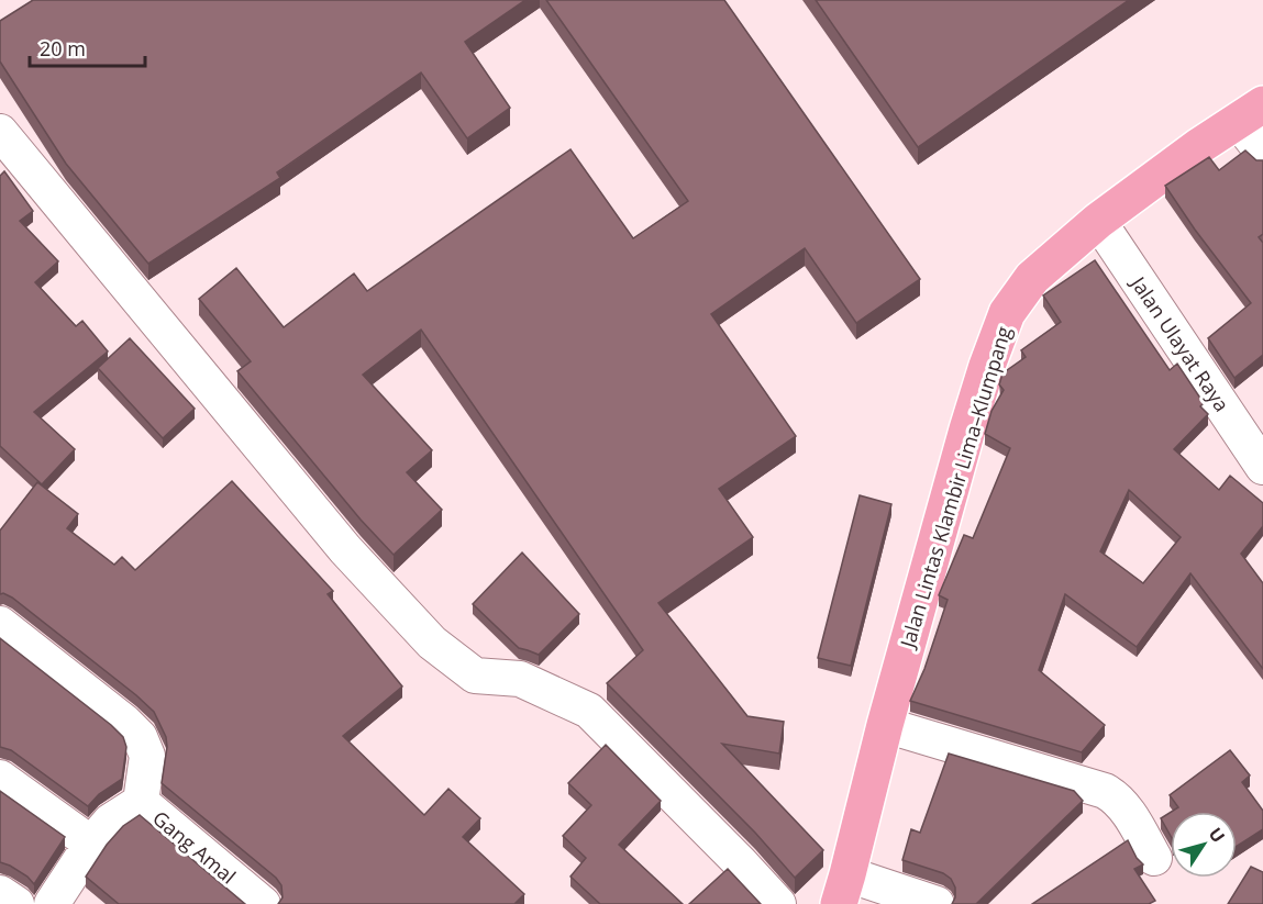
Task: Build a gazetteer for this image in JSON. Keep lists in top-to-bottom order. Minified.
{"streets":{"main road":["Jalan Lintas Klambir Lima–Klumpang"],"street":["Jalan Ulayat Raya","Gang Amal"]},"crossings":[["Jalan Ulayat Raya","Jalan Lintas Klambir Lima–Klumpang"]],"scale_bar":"20 m","north":"top right"}
